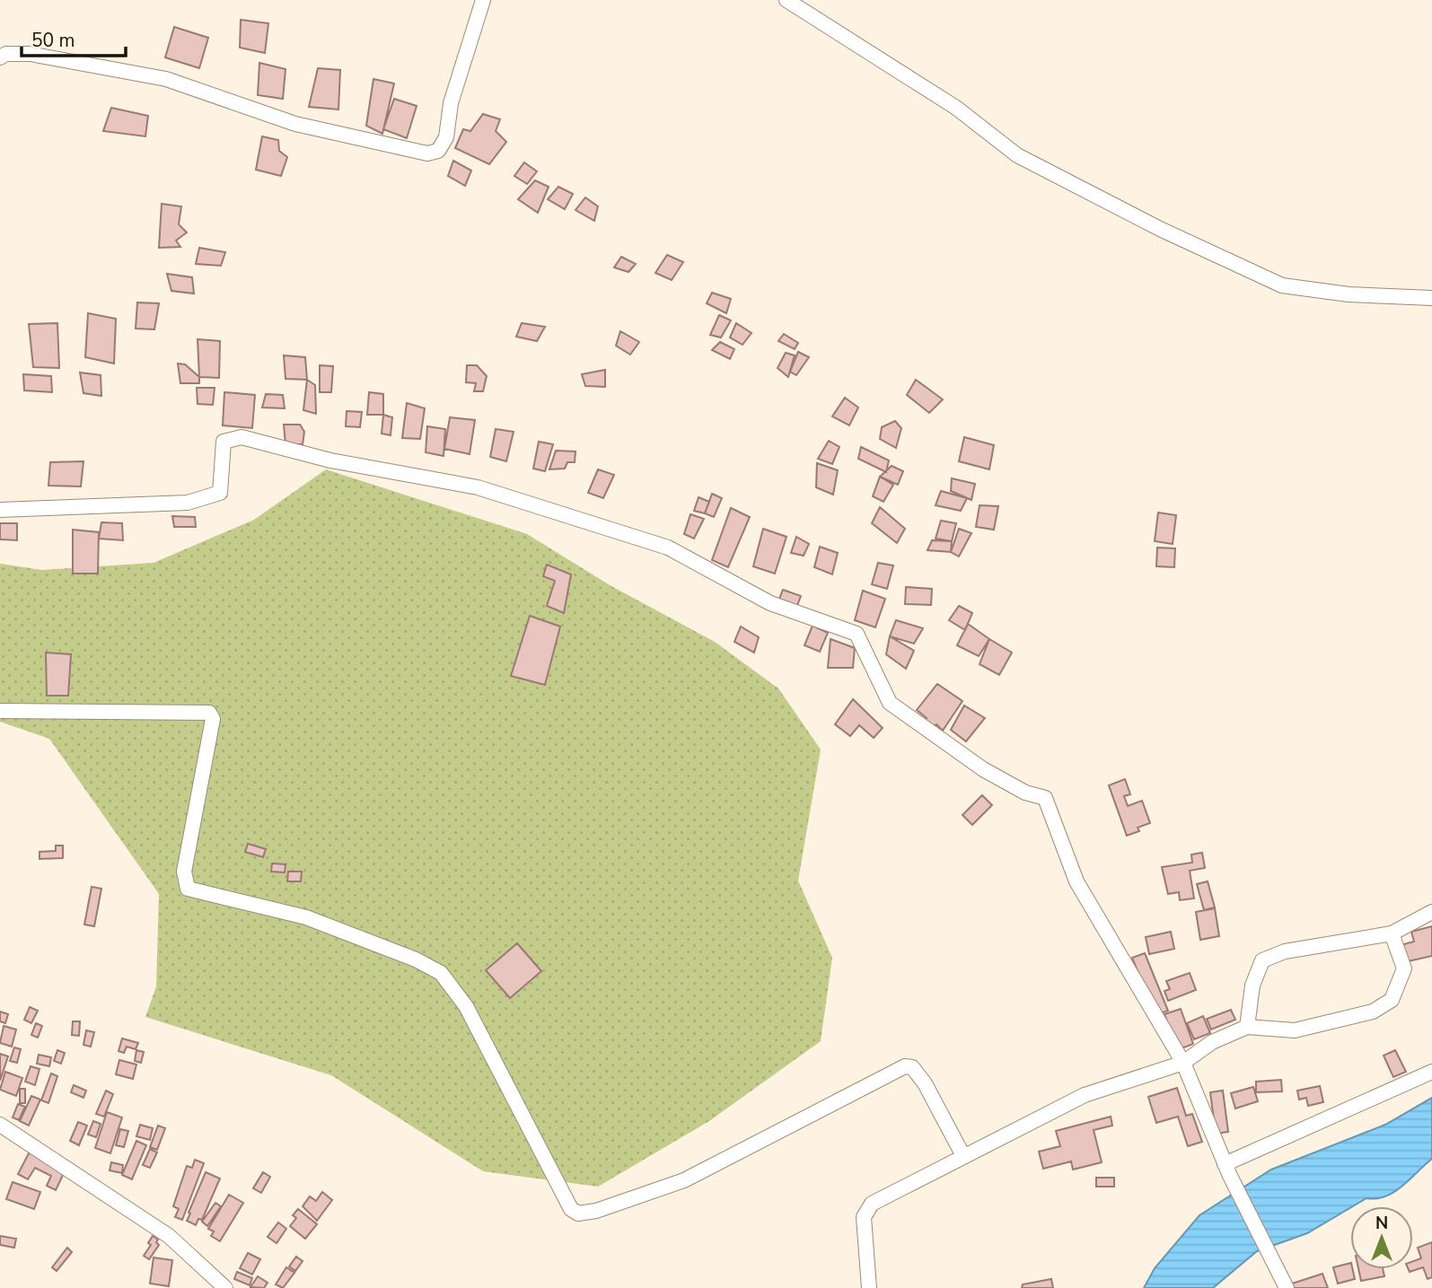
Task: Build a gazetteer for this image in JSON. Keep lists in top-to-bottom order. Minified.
{"scale_bar":"50 m","north":"top"}
